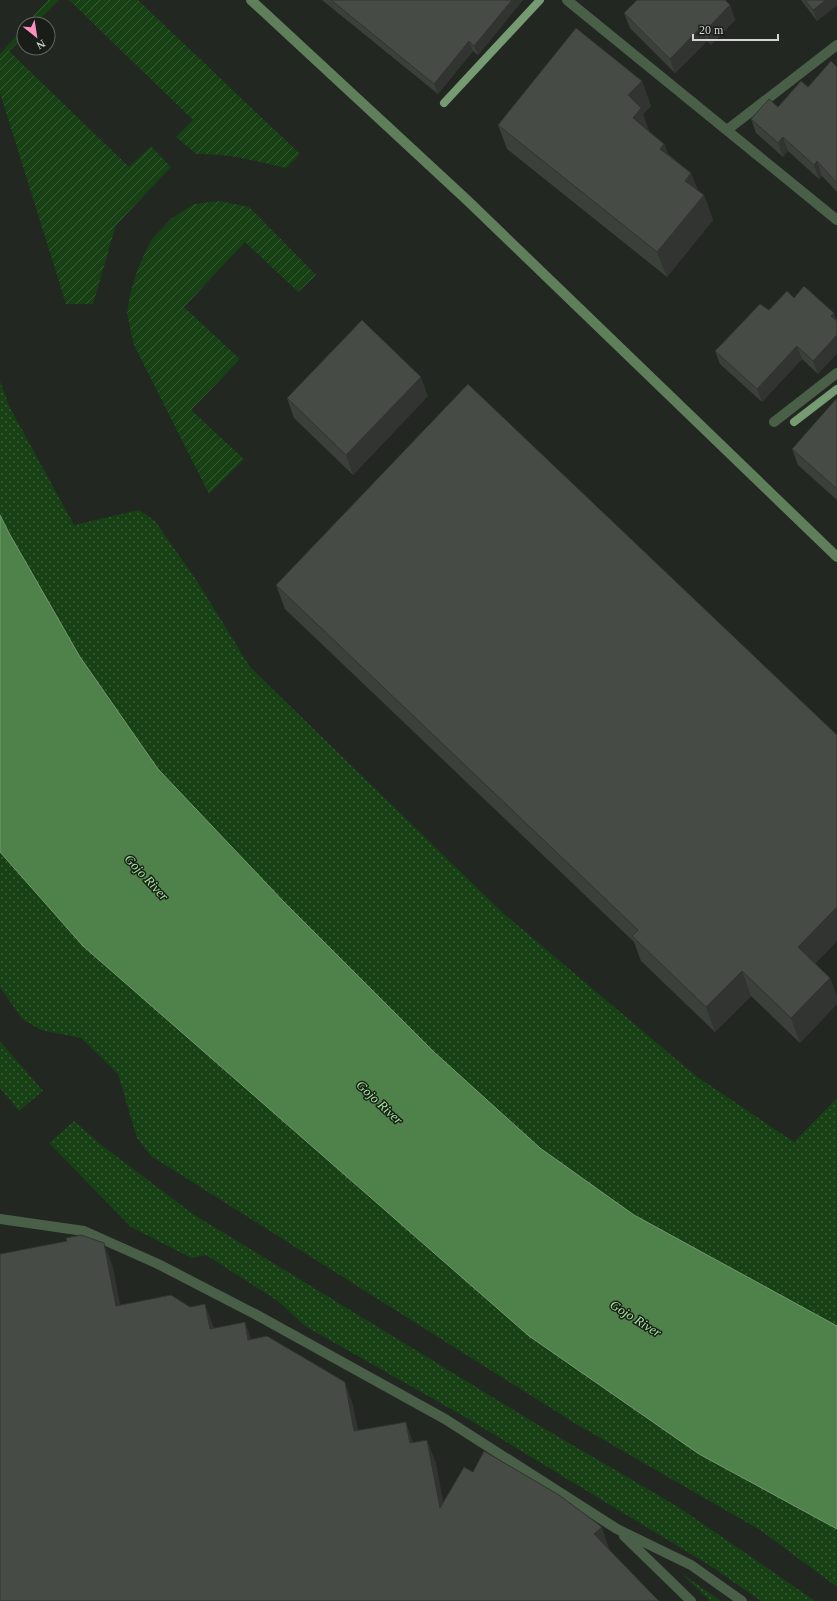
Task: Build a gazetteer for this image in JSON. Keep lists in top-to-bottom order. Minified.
{"water":["Gojo River"],"scale_bar":"20 m","north":"bottom right"}
